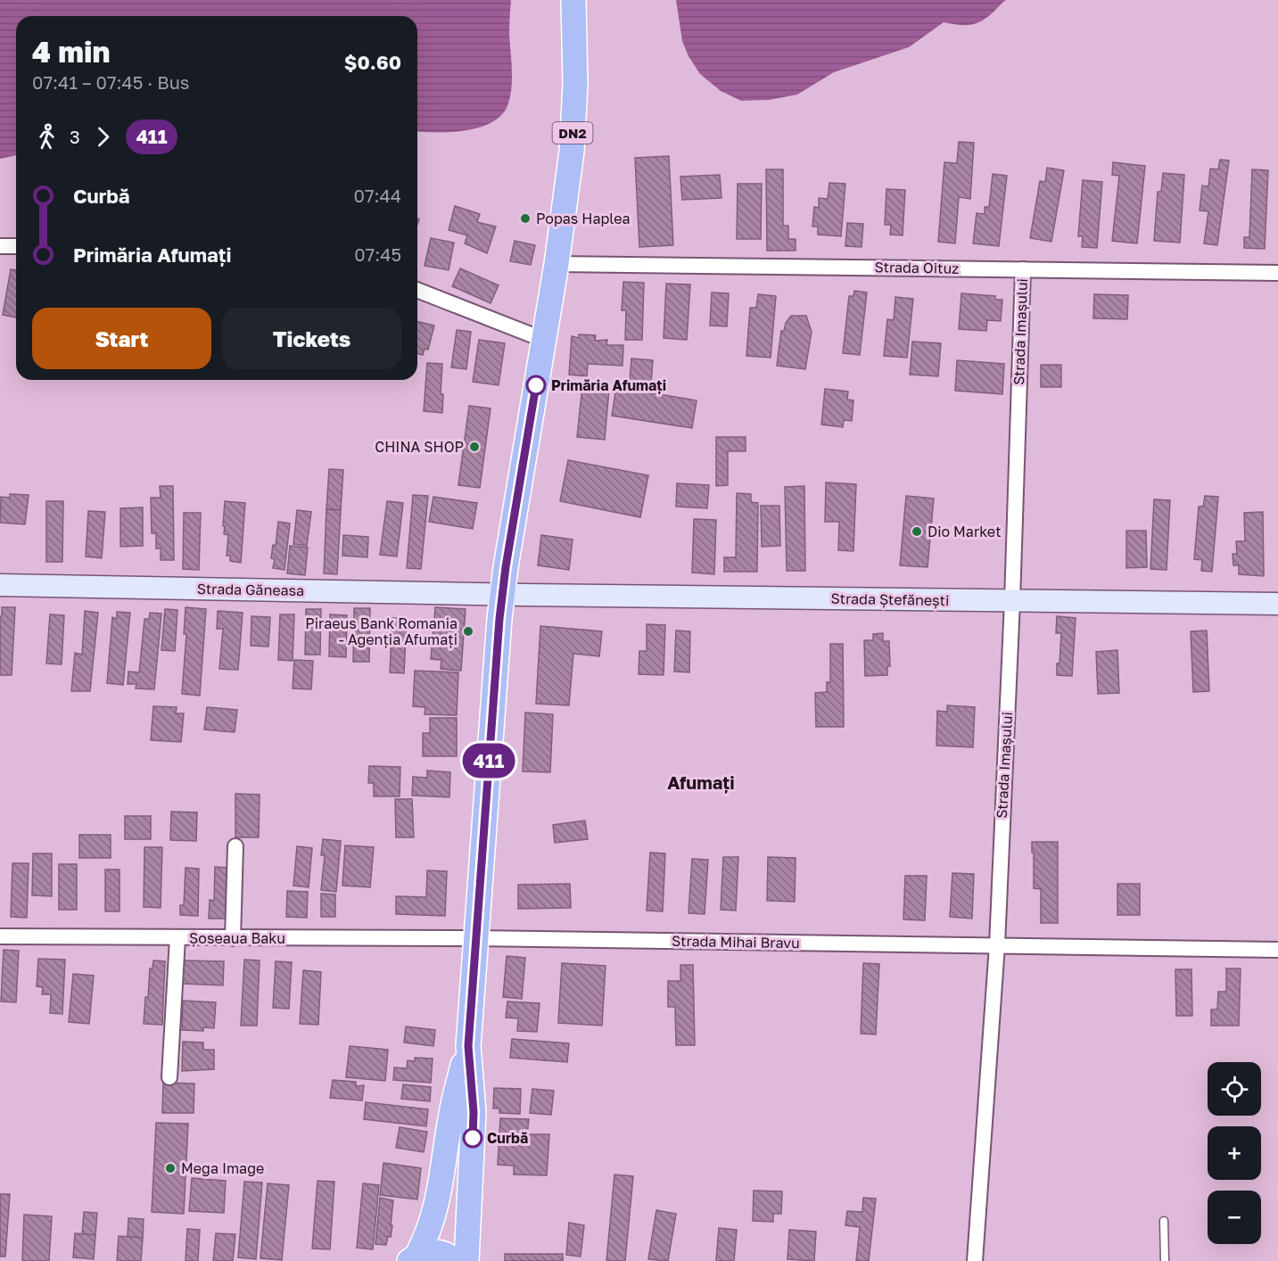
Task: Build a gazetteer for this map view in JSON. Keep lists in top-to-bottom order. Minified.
{"streets":{"highway":["DN2"],"main road":["Strada Găneasa","Strada Ștefănești"],"street":["Strada Oituz","Strada Imașului","Șoseaua Baku","Strada Mihai Bravu"]},"crossings":[["DN2","Strada Oituz"],["DN2","Strada Găneasa"],["DN2","Strada Ștefănești"],["DN2","Șoseaua Baku"],["DN2","Strada Mihai Bravu"],["Strada Oituz","Strada Imașului"],["Strada Imașului","Strada Ștefănești"],["Strada Imașului","Strada Mihai Bravu"],["Strada Găneasa","Strada Ștefănești"],["Șoseaua Baku","Strada Mihai Bravu"]],"districts":["Afumați"],"places":["Popas Haplea","Primăria Afumați","CHINA SHOP","Dio Market","Piraeus Bank Romania - Agenția Afumați","Curbă","Mega Image"],"lines":["bus line 411"],"page":{"on_map":"411","heading":["4 min","07:41 – 07:45 · Bus","$0.60"],"legs":["3","411"],"list":[{"name":"Curbă","value":"07:44"},{"name":"Primăria Afumați","value":"07:45"}],"buttons":["Start","Tickets"],"map_buttons":["+","−"]}}
